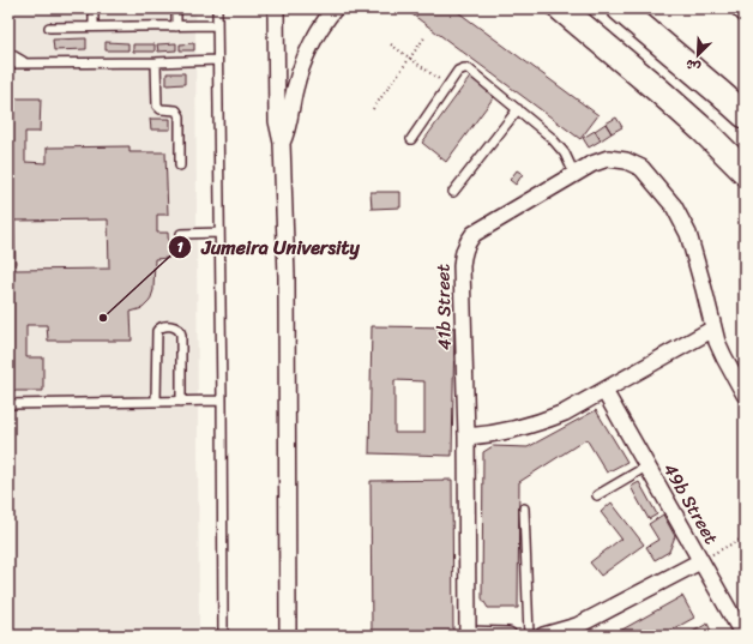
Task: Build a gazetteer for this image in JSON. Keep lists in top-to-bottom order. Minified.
{"streets":{"street":["41b Street","49b Street"]},"places":["Jumeira University"],"north":"bottom left"}
